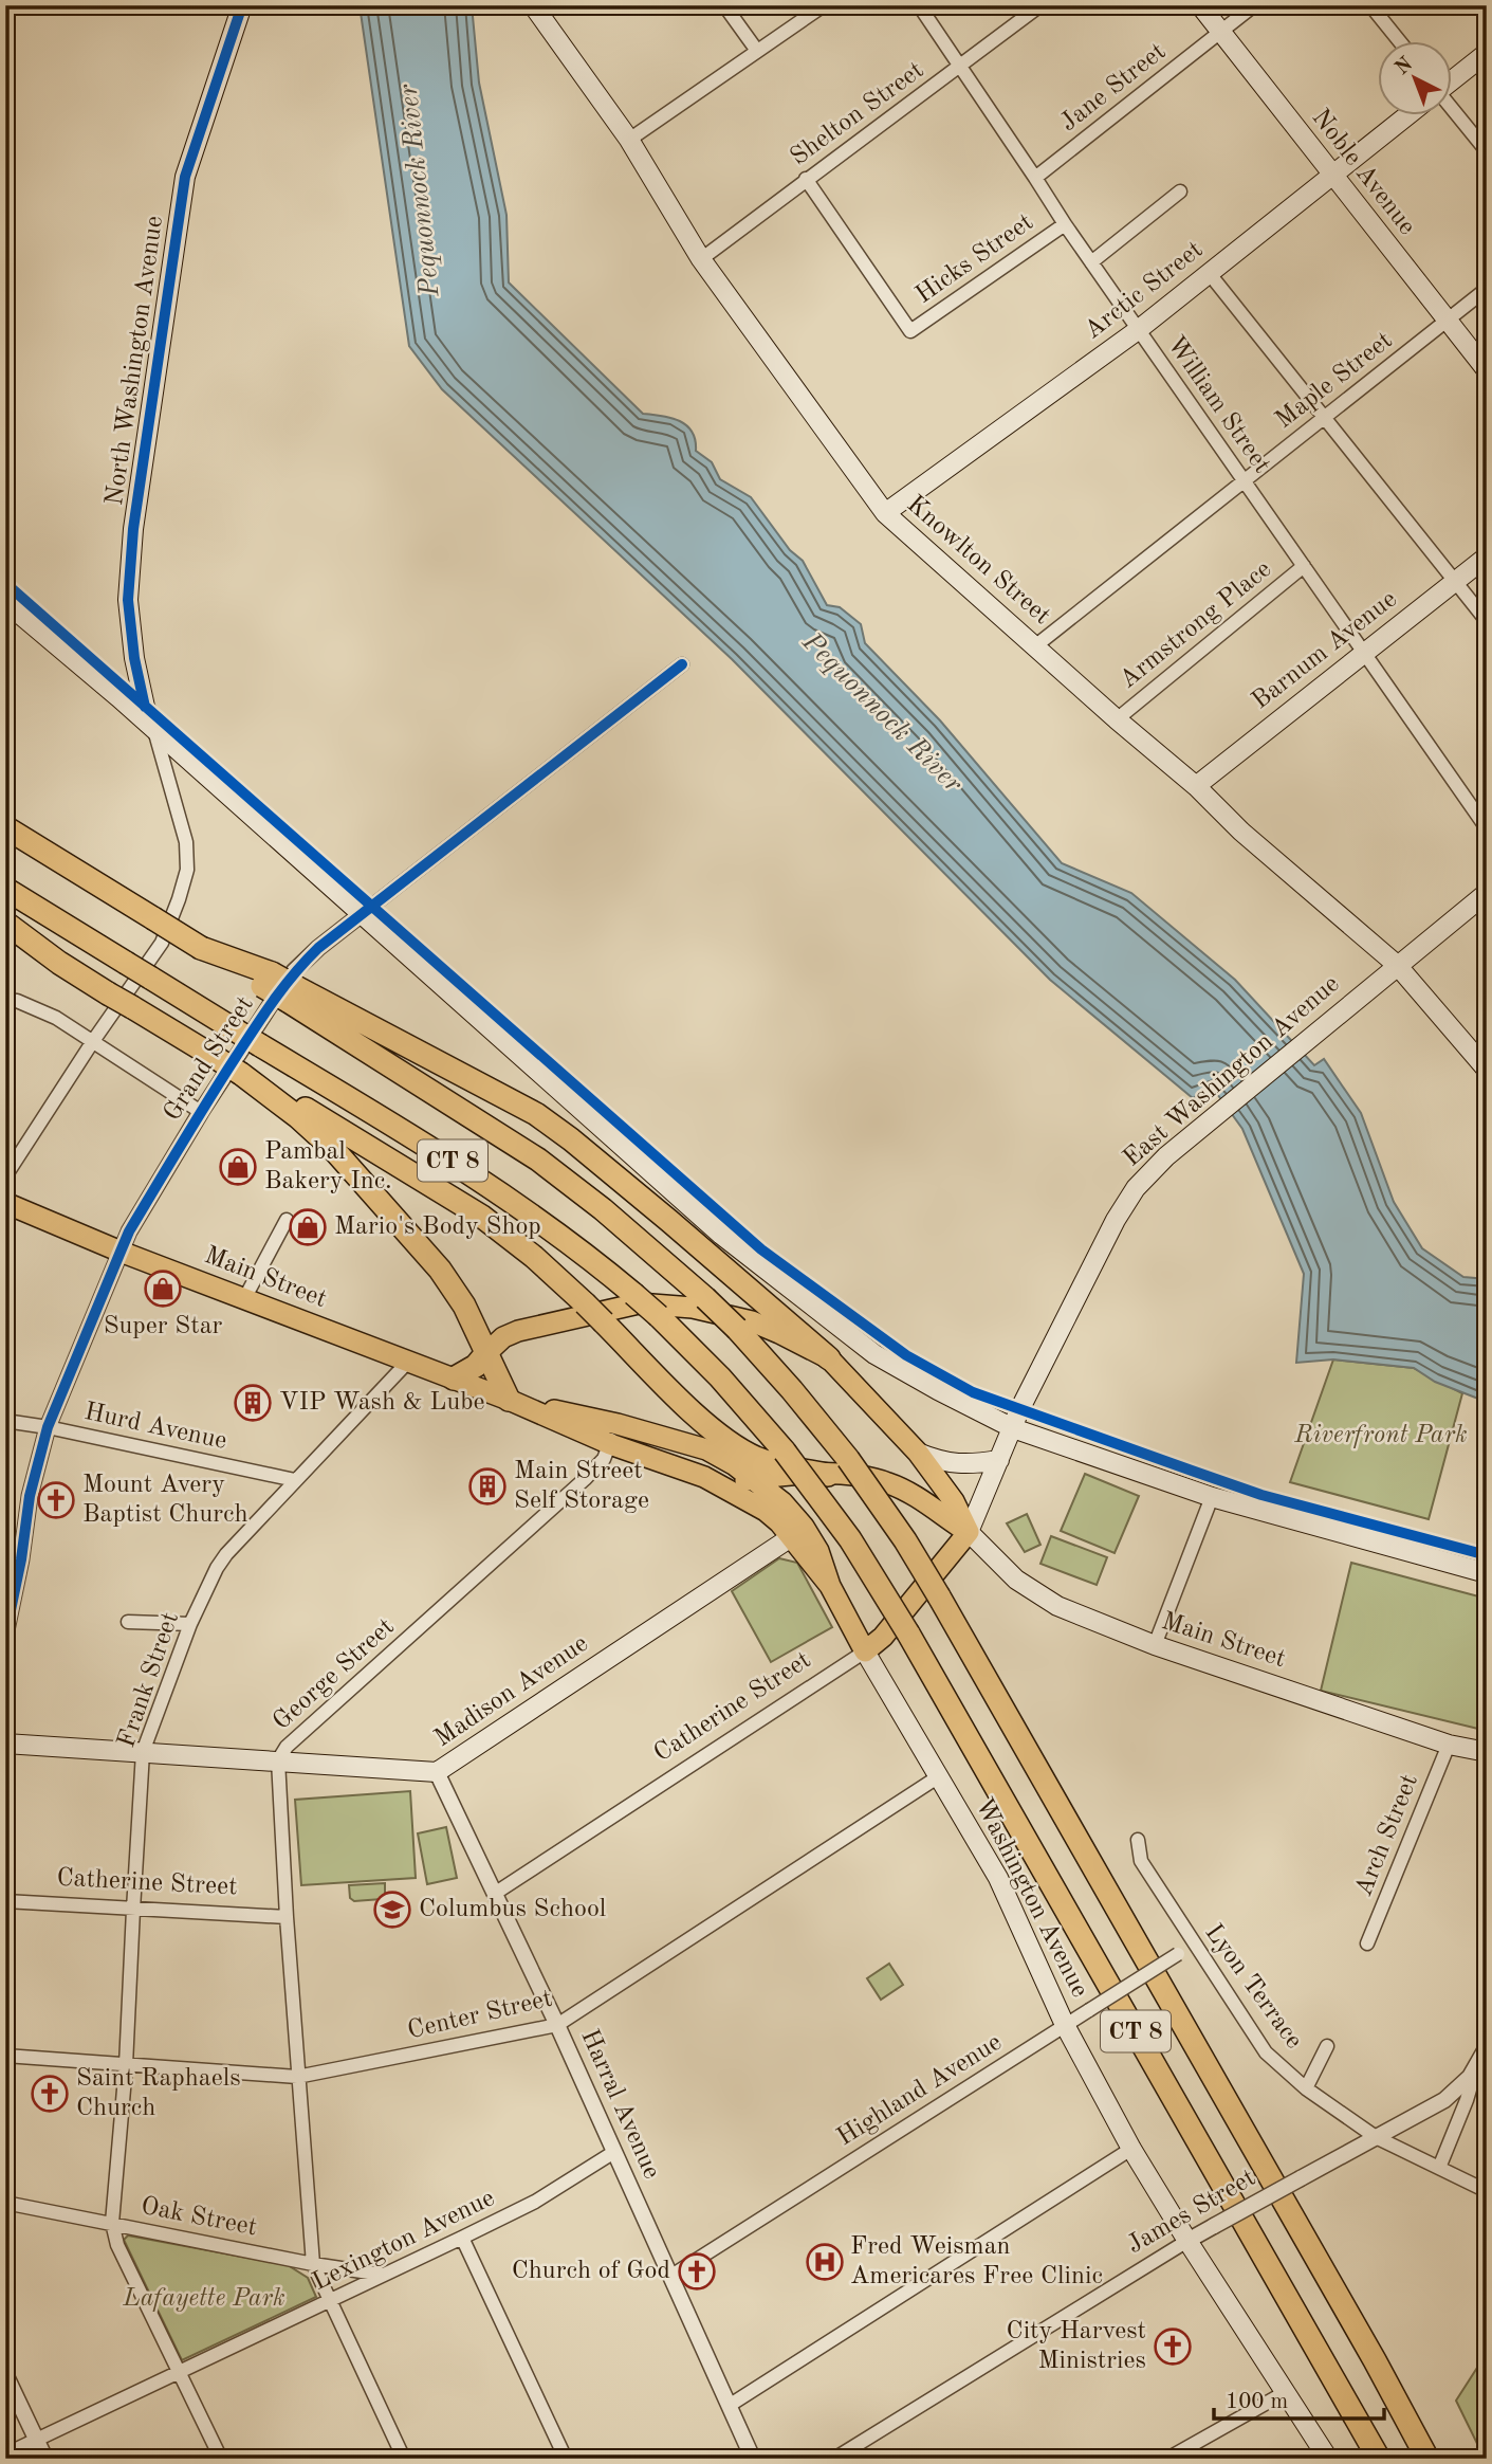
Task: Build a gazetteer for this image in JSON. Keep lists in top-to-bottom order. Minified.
{"streets":{"highway":["CT 8"],"main road":["Noble Avenue","Arctic Street","North Washington Avenue","Knowlton Street","Barnum Avenue","East Washington Avenue","Main Street","Madison Avenue","Catherine Street","Washington Avenue"],"street":["Jane Street","Shelton Street","Hicks Street","Maple Street","William Street","Armstrong Place","Grand Street","Hurd Avenue","George Street","Frank Street","Arch Street","Lyon Terrace","Center Street","Highland Avenue","Harral Avenue","James Street","Oak Street","Lexington Avenue"]},"crossings":[["Jane Street","Noble Avenue"],["Jane Street","William Street"],["Shelton Street","Hicks Street"],["Shelton Street","William Street"],["Shelton Street","Knowlton Street"],["Noble Avenue","Arctic Street"],["Noble Avenue","Maple Street"],["Hicks Street","William Street"],["Arctic Street","William Street"],["Arctic Street","Knowlton Street"],["Maple Street","William Street"],["Maple Street","Knowlton Street"],["William Street","Armstrong Place"],["William Street","Barnum Avenue"],["Knowlton Street","Armstrong Place"],["Knowlton Street","Barnum Avenue"],["Knowlton Street","East Washington Avenue"],["Grand Street","Main Street"],["Grand Street","Hurd Avenue"],["East Washington Avenue","Main Street"],["East Washington Avenue","Catherine Street"],["Main Street","George Street"],["Main Street","Frank Street"],["Main Street","Madison Avenue"],["Main Street","Catherine Street"],["Main Street","Arch Street"],["Main Street","Washington Avenue"],["Hurd Avenue","Frank Street"],["George Street","Madison Avenue"],["George Street","Catherine Street"],["George Street","Center Street"],["George Street","Oak Street"],["George Street","Lexington Avenue"],["Frank Street","Madison Avenue"],["Frank Street","Catherine Street"],["Frank Street","Center Street"],["Frank Street","Oak Street"],["Madison Avenue","Washington Avenue"],["Madison Avenue","Harral Avenue"],["Catherine Street","Washington Avenue"],["Catherine Street","Harral Avenue"],["Washington Avenue","Center Street"],["Washington Avenue","Highland Avenue"],["Washington Avenue","James Street"],["Lyon Terrace","Highland Avenue"],["Lyon Terrace","James Street"],["Center Street","Harral Avenue"],["Highland Avenue","Harral Avenue"],["Harral Avenue","Lexington Avenue"],["Oak Street","Lexington Avenue"]],"water":["Pequonnock River"],"parks":["Riverfront Park","Lafayette Park"],"places":{"shop":["Pambal Bakery Inc.","Mario's Body Shop","Super Star"],"building":["VIP Wash & Lube","Main Street Self Storage"],"church":["Mount Avery Baptist Church","Saint Raphaels Church","Church of God","City Harvest Ministries"],"school or university":["Columbus School"],"hospital":["Fred Weisman Americares Free Clinic"]},"scale_bar":"100 m","north":"top left"}
